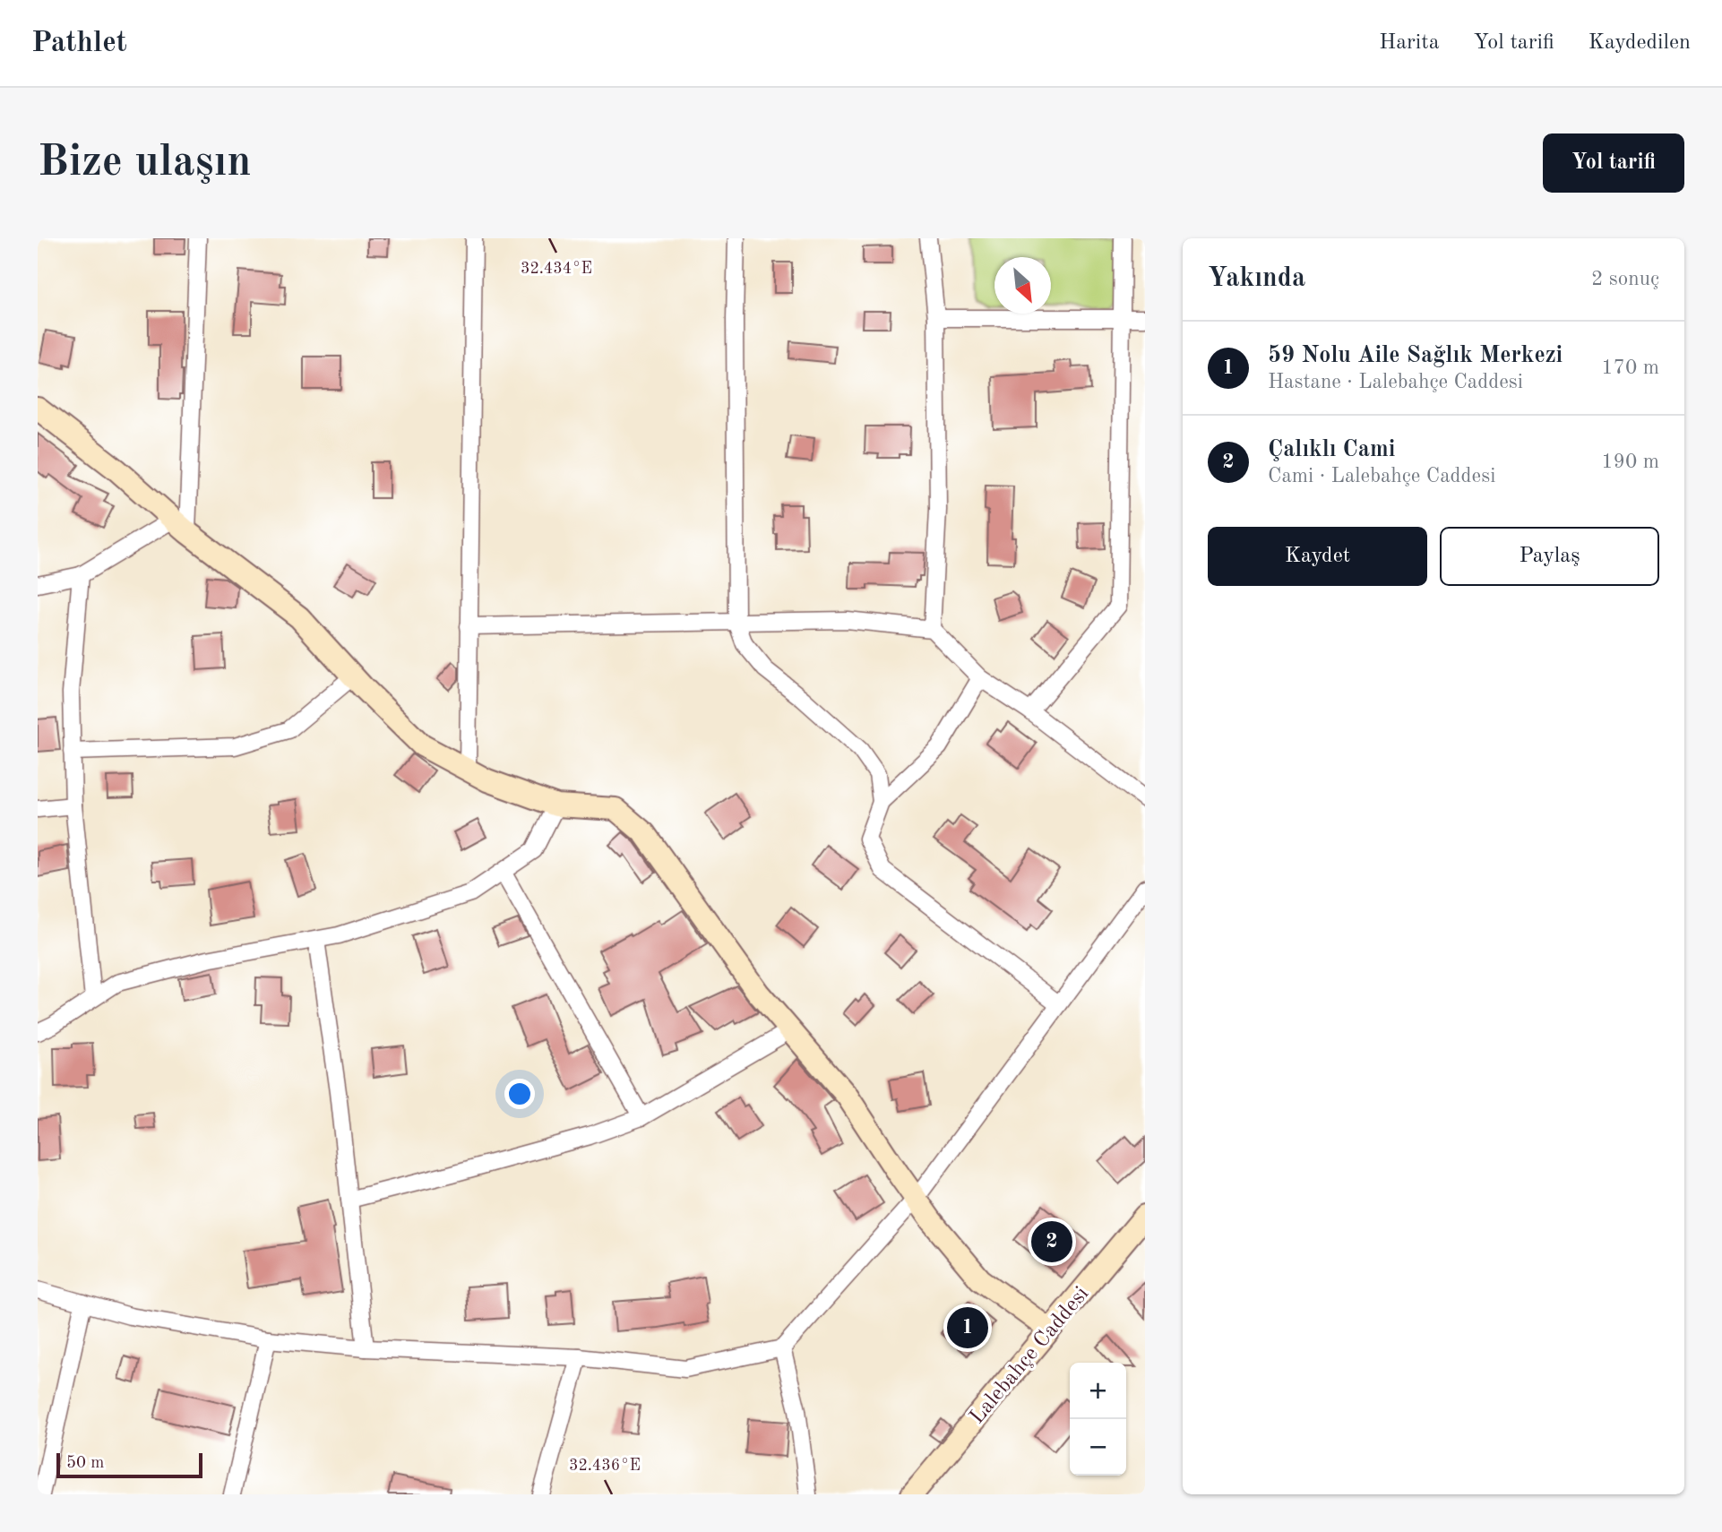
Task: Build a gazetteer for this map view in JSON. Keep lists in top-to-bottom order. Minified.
{"streets":{"street":["Lalebahçe Caddesi"]},"scale_bar":"50 m","north":"bottom right","page":{"header":"Pathlet","nav":["Harita","Yol tarifi","Kaydedilen"],"buttons":["Yol tarifi",["Kaydet","Paylaş"]],"title":"Bize ulaşın","heading":["Yakında","2 sonuç"],"list":[{"mark":"1","name":"59 Nolu Aile Sağlık Merkezi","note":"Hastane · Lalebahçe Caddesi","value":"170 m"},{"mark":"2","name":"Çalıklı Cami","note":"Cami · Lalebahçe Caddesi","value":"190 m"}],"pins":["2","1"],"map_buttons":["+","−"],"scale":"50 m"},"coordinates":["32.434°E","32.436°E"]}
